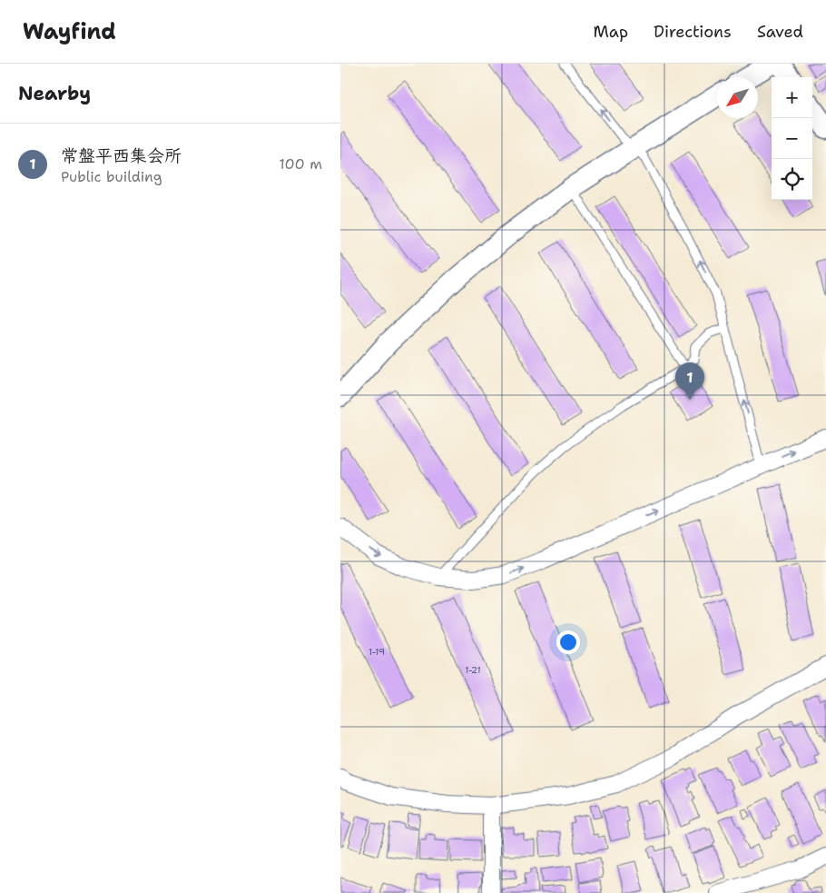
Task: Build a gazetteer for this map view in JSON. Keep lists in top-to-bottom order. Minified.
{"house_numbers":["1-19","1-21"],"north":"bottom left","page":{"header":"Wayfind","nav":["Map","Directions","Saved"],"heading":"Nearby","map_buttons":["+","−"],"list":[{"mark":"1","name":"常盤平西集会所","note":"Public building","value":"100 m"}],"pins":"1"}}
